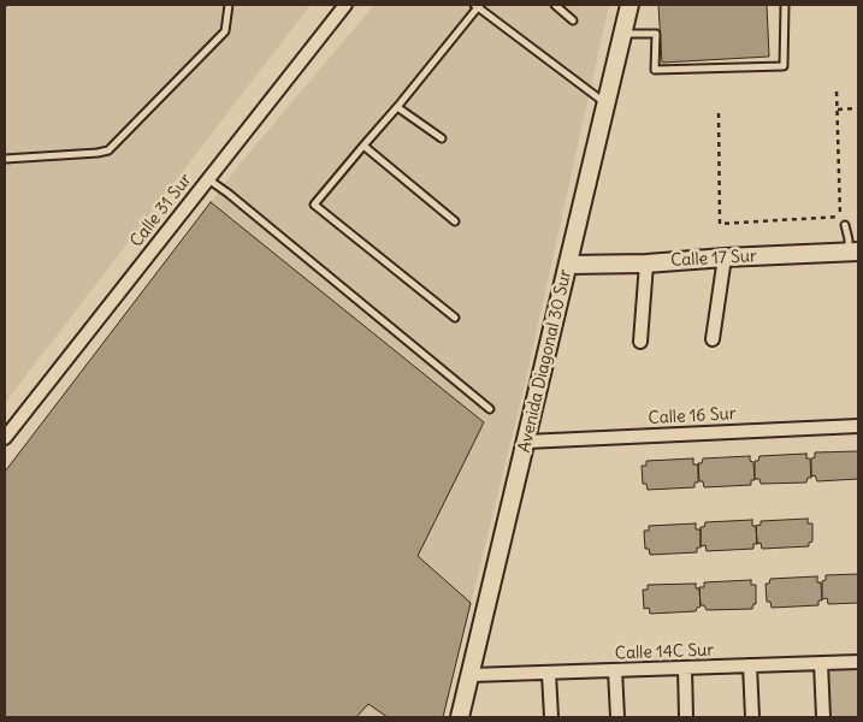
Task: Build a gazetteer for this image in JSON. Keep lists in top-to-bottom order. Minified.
{"streets":{"street":["Calle 31 Sur","Calle 17 Sur","Avenida Diagonal 30 Sur","Calle 16 Sur","Calle 14C Sur"]},"crossings":[["Calle 17 Sur","Avenida Diagonal 30 Sur"],["Avenida Diagonal 30 Sur","Calle 16 Sur"],["Avenida Diagonal 30 Sur","Calle 14C Sur"]]}
